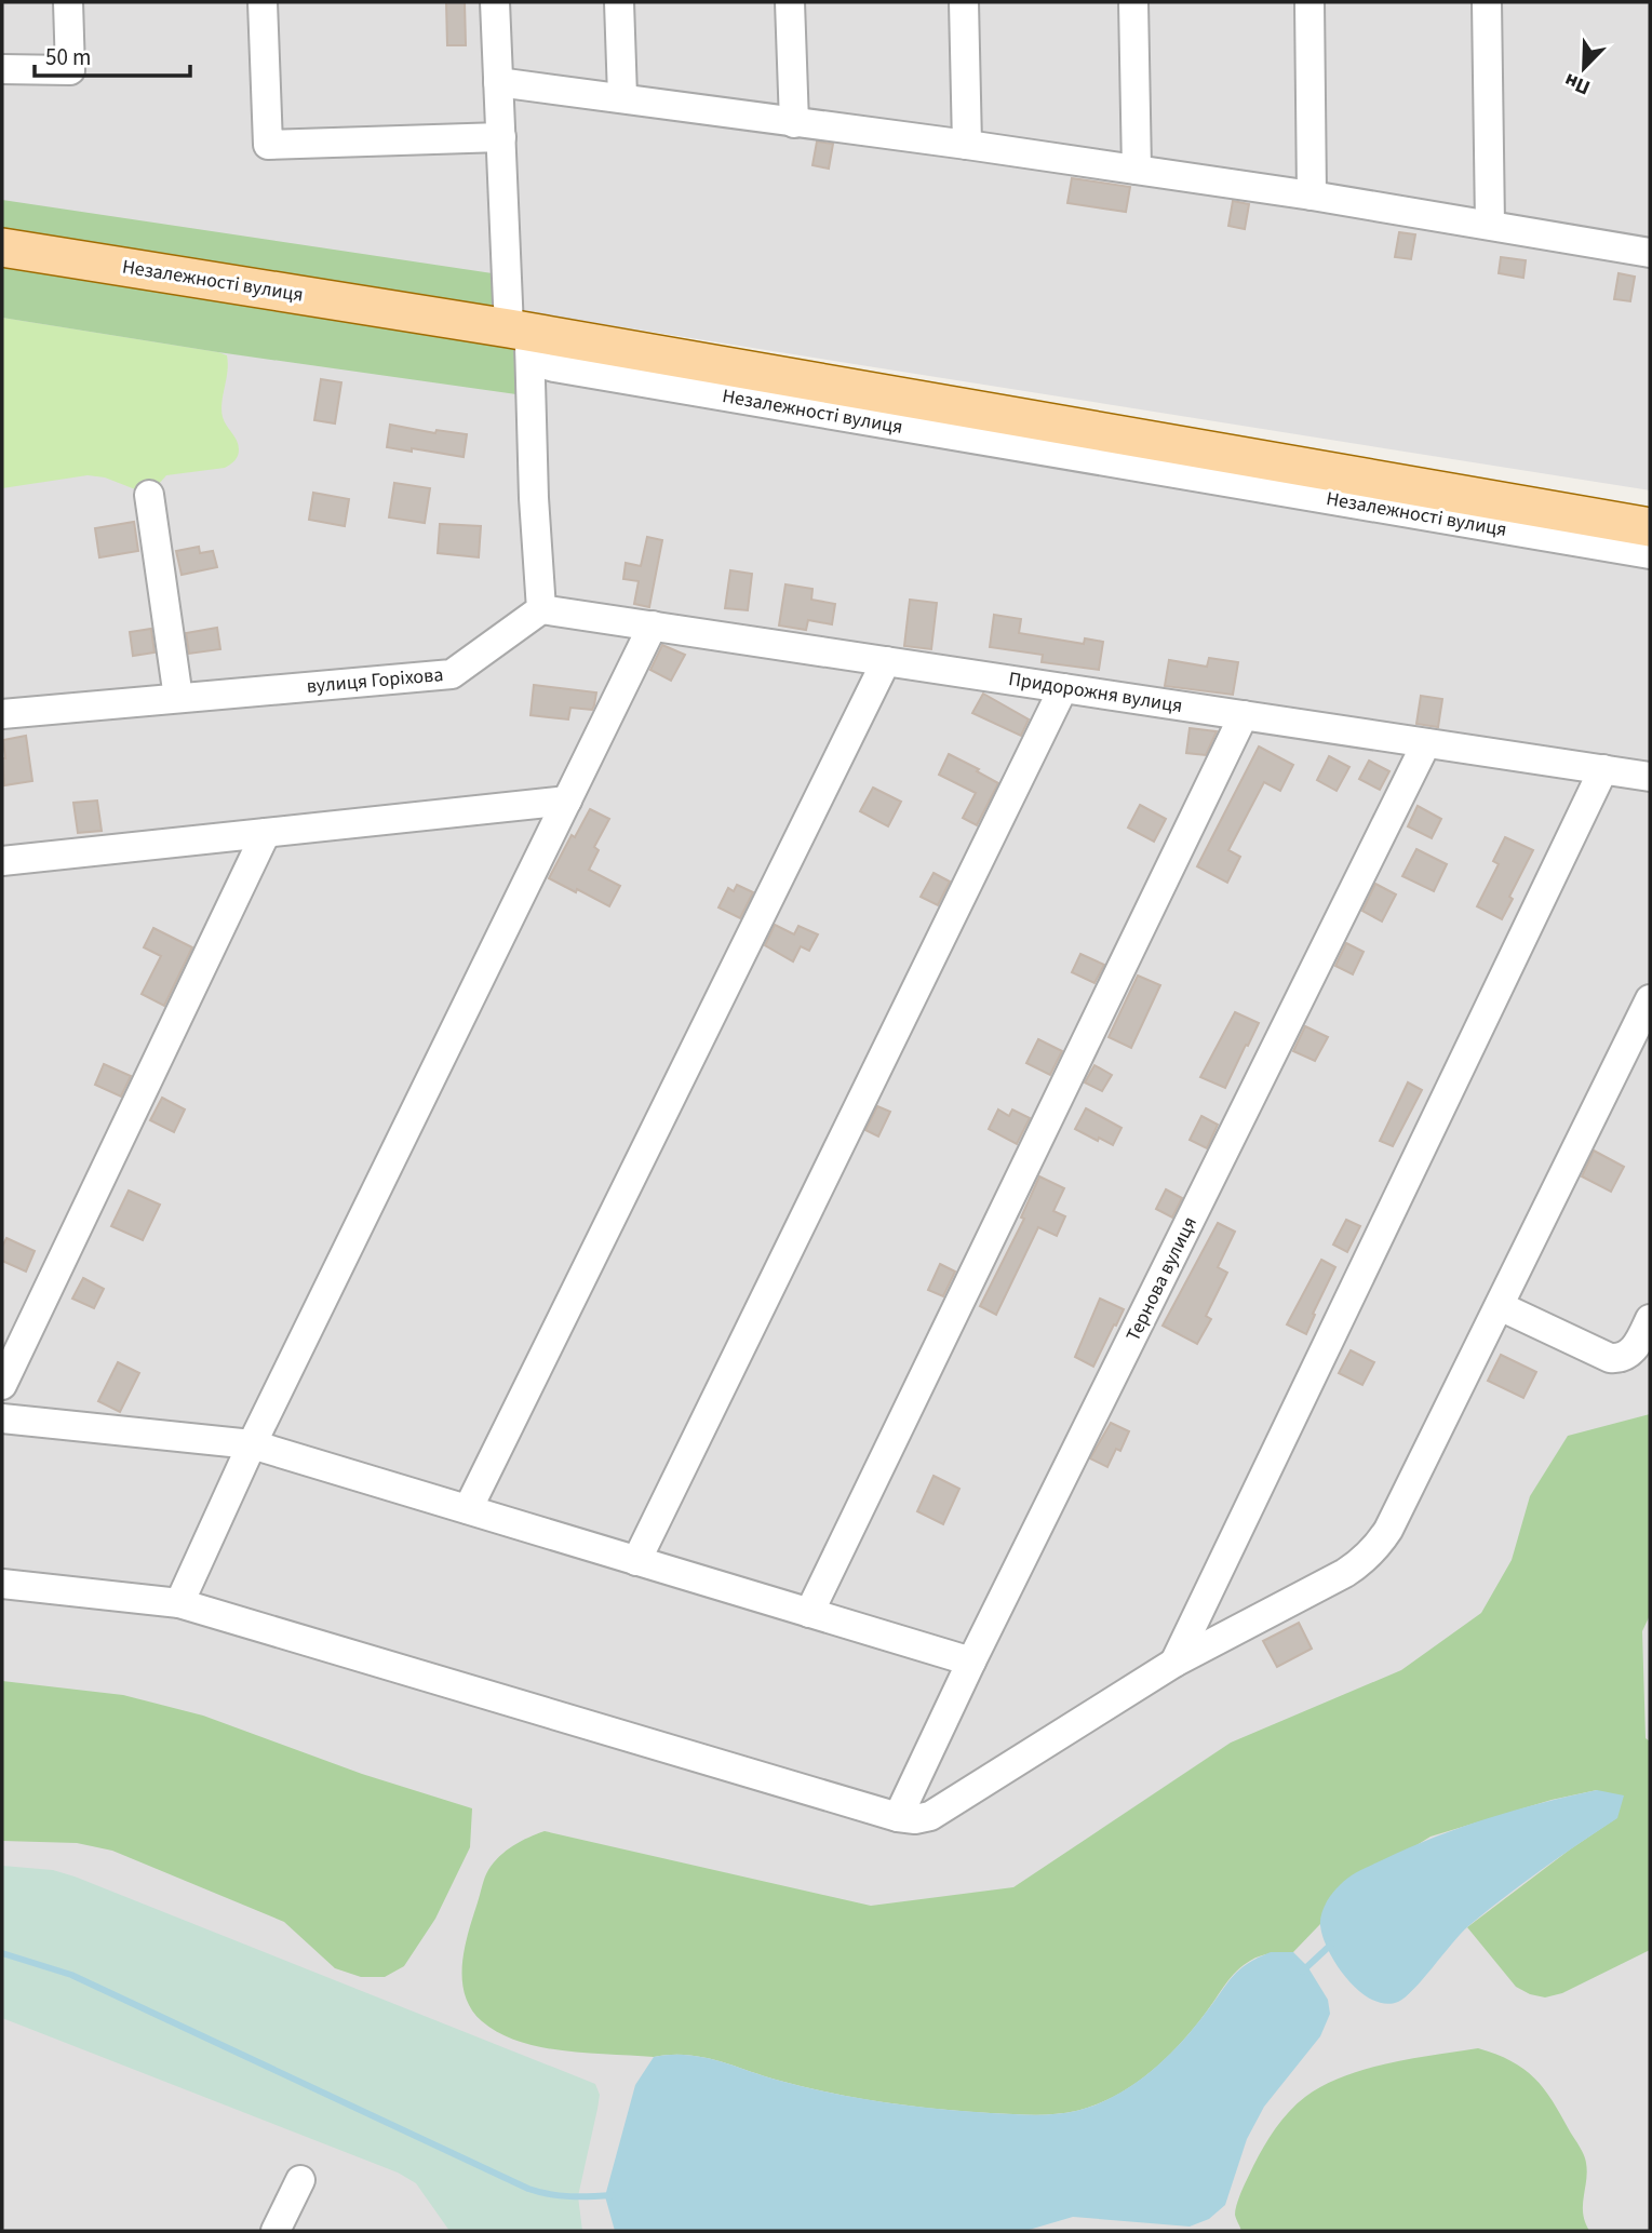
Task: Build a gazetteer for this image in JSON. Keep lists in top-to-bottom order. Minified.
{"streets":{"street":["Незалежності вулиця","вулиця Горіхова","Придорожня вулиця","Тернова вулиця"]},"crossings":[["вулиця Горіхова","Придорожня вулиця"],["Придорожня вулиця","Тернова вулиця"]],"scale_bar":"50 m","north":"bottom left"}
